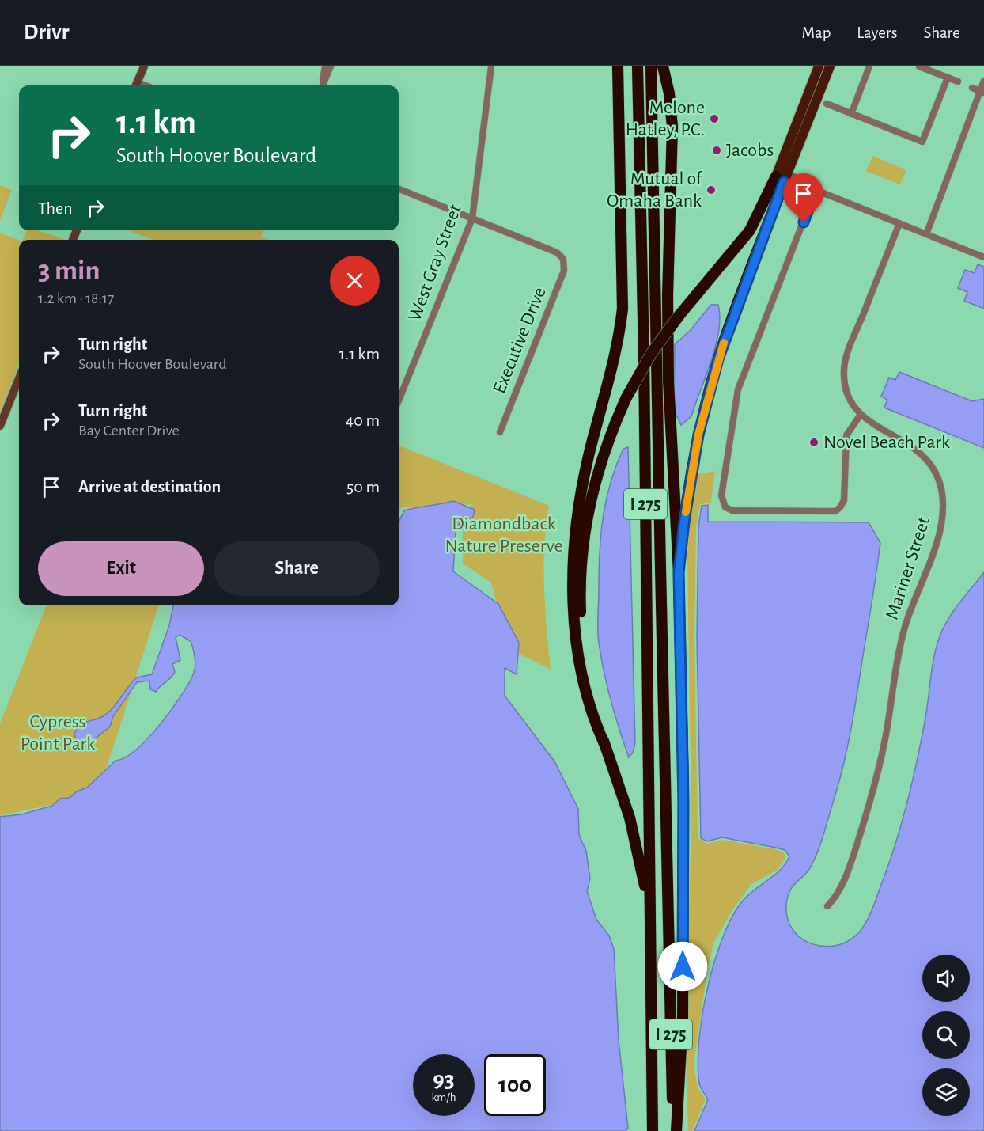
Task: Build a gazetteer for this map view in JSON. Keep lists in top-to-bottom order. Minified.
{"streets":{"highway":["I 275"],"street":["West Gray Street","Executive Drive","Mariner Street"]},"crossings":[["West Gray Street","Executive Drive"]],"parks":["Diamondback Nature Preserve","Cypress Point Park"],"places":["Melone Hatley, P.C.","Jacobs","Mutual of Omaha Bank","Novel Beach Park"],"page":{"header":"Drivr","nav":["Map","Layers","Share"],"turn":["1.1 km","South Hoover Boulevard"],"then":"Then","heading":["3 min","1.2 km · 18:17"],"list":[{"name":"Turn right","note":"South Hoover Boulevard","value":"1.1 km"},{"name":"Turn right","note":"Bay Center Drive","value":"40 m"},{"name":"Arrive at destination","value":"50 m"}],"buttons":["Exit","Share"],"speed":"93 km/h","limit":"100"}}
